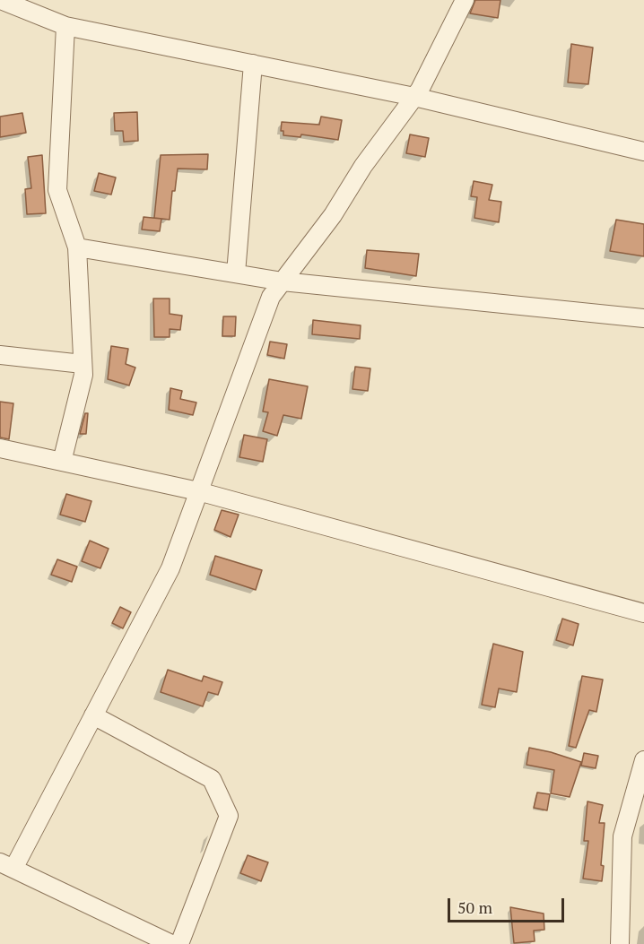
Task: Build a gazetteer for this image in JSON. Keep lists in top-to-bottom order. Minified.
{"scale_bar":"50 m"}
